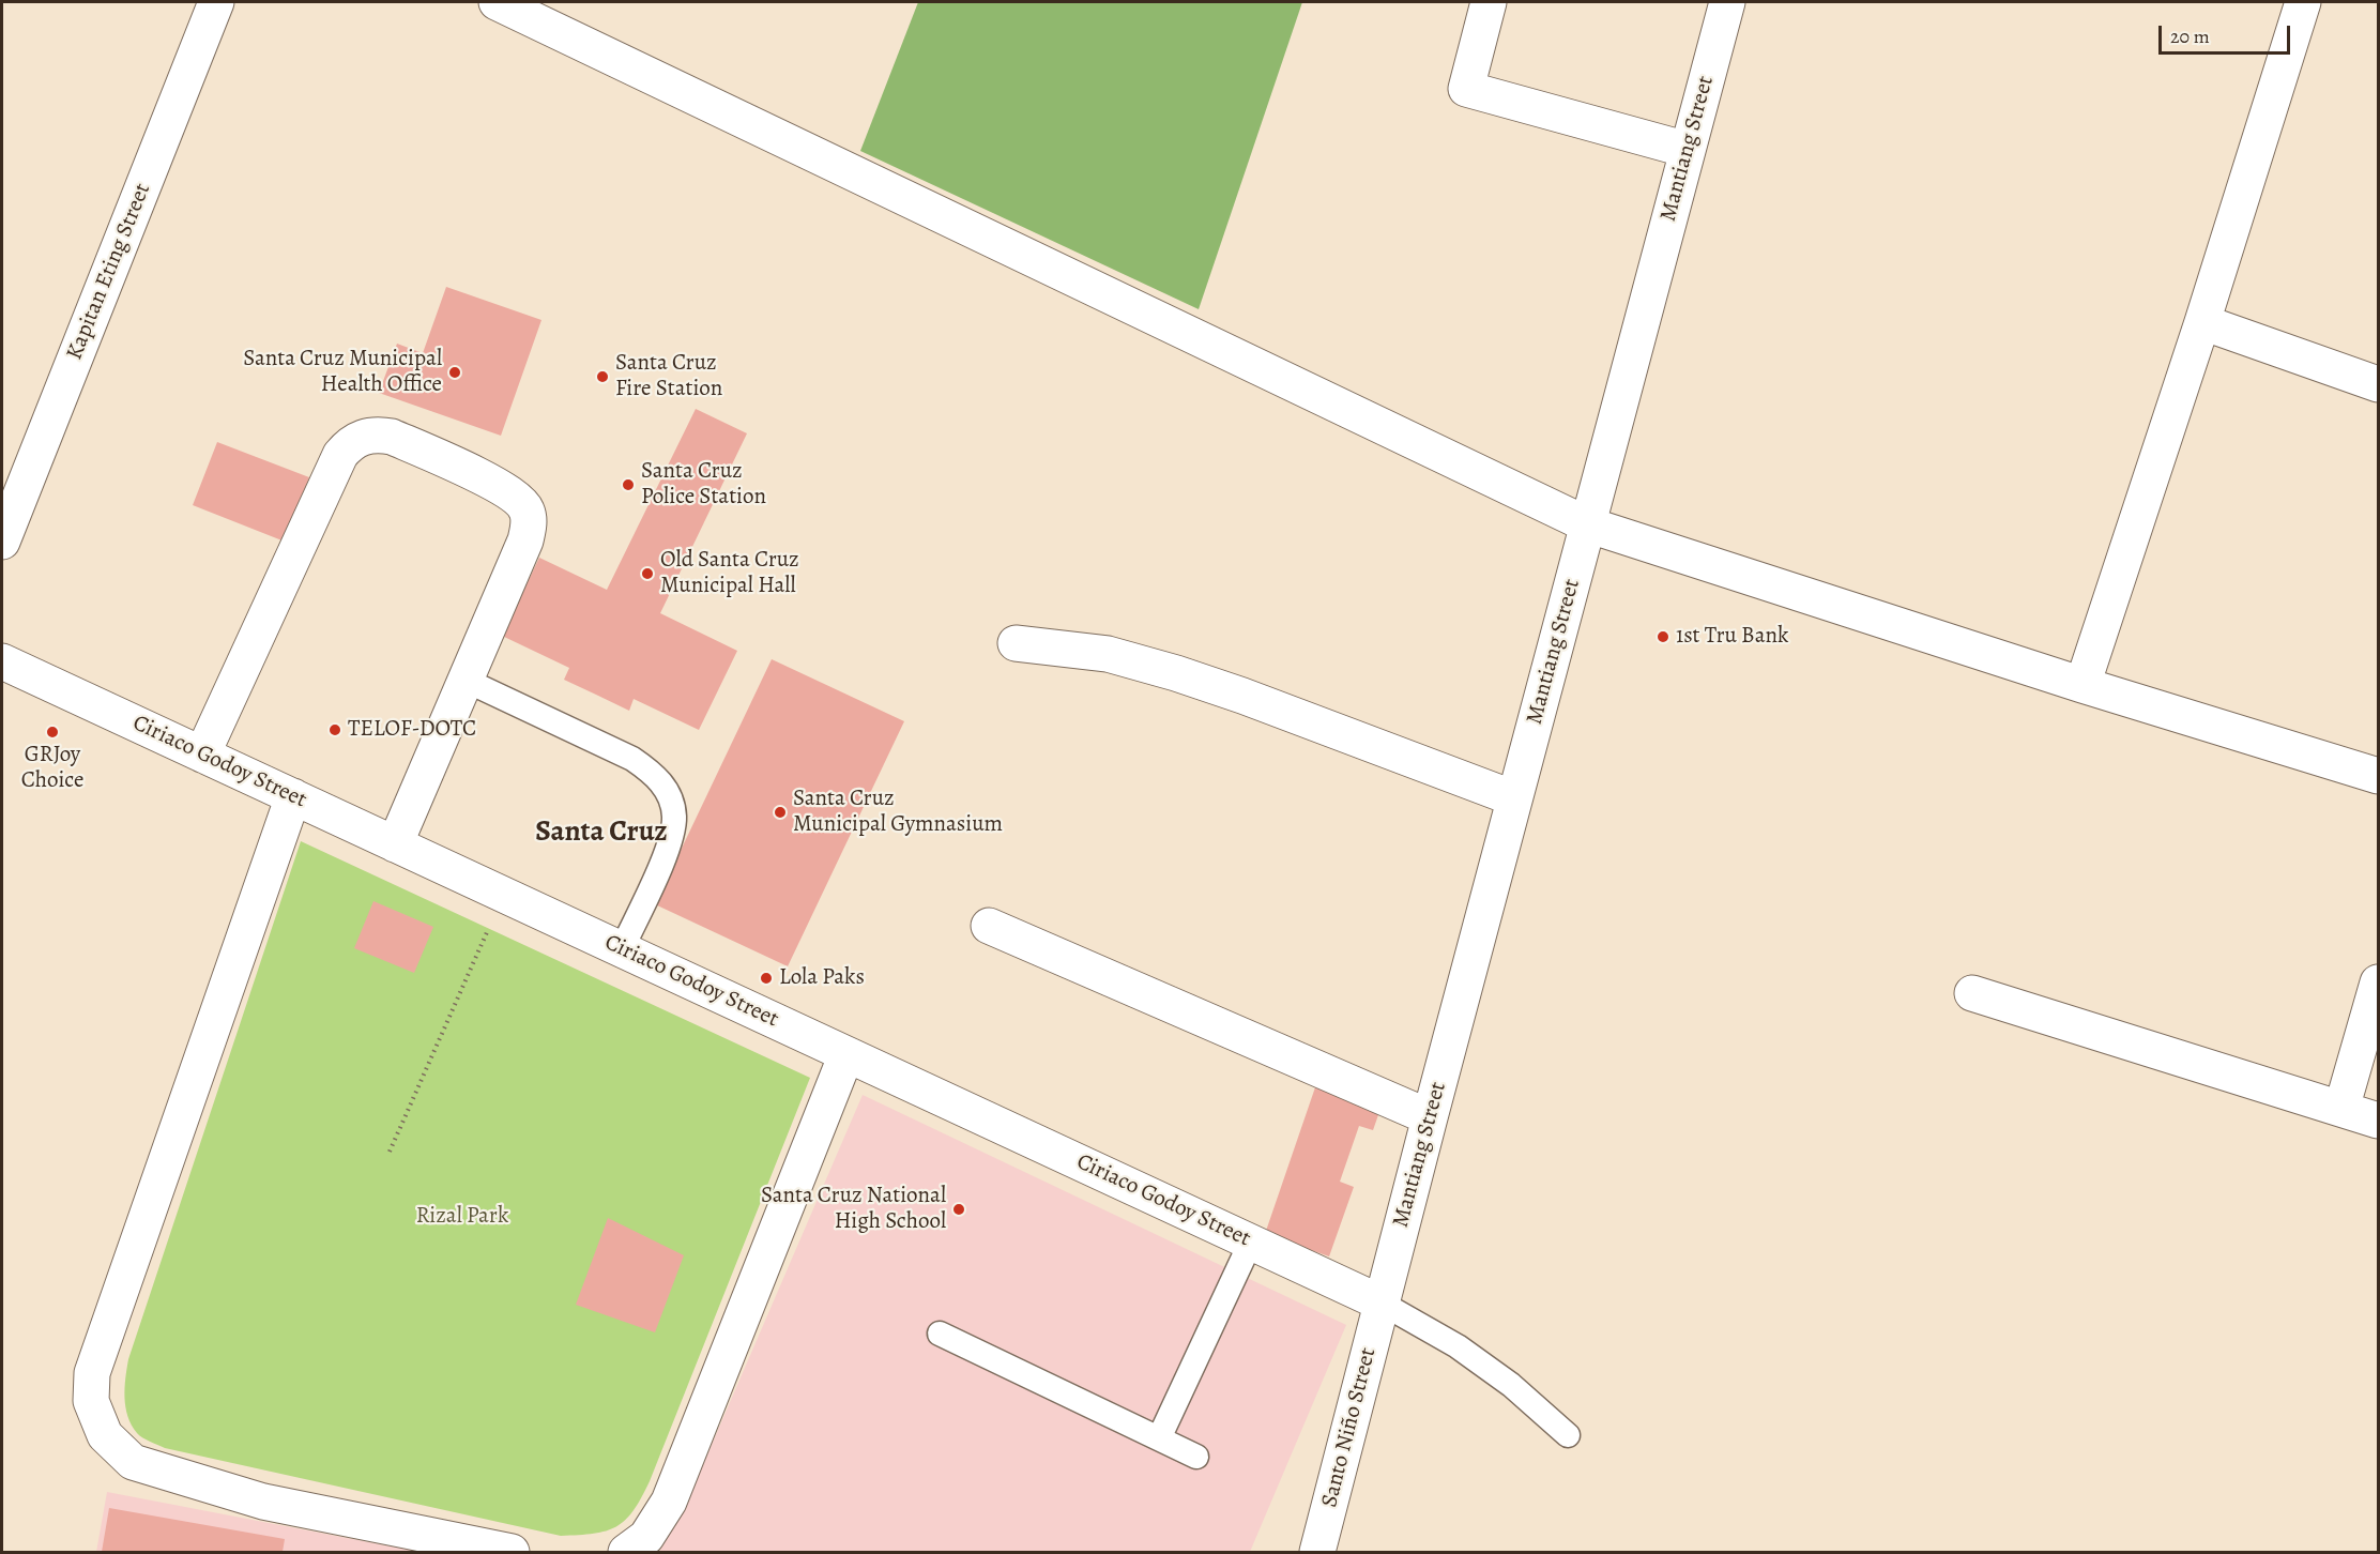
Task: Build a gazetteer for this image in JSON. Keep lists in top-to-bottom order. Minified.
{"streets":{"street":["Mantiang Street","Kapitan Eting Street","Ciriaco Godoy Street","Santo Niño Street"]},"crossings":[["Mantiang Street","Ciriaco Godoy Street"],["Mantiang Street","Santo Niño Street"],["Ciriaco Godoy Street","Santo Niño Street"]],"districts":["Santa Cruz"],"parks":["Rizal Park"],"places":["Santa Cruz Municipal Health Office","Santa Cruz Fire Station","Santa Cruz Police Station","Old Santa Cruz Municipal Hall","1st Tru Bank","TELOF-DOTC","GRJoy Choice","Santa Cruz Municipal Gymnasium","Lola Paks","Santa Cruz National High School"],"scale_bar":"20 m"}
